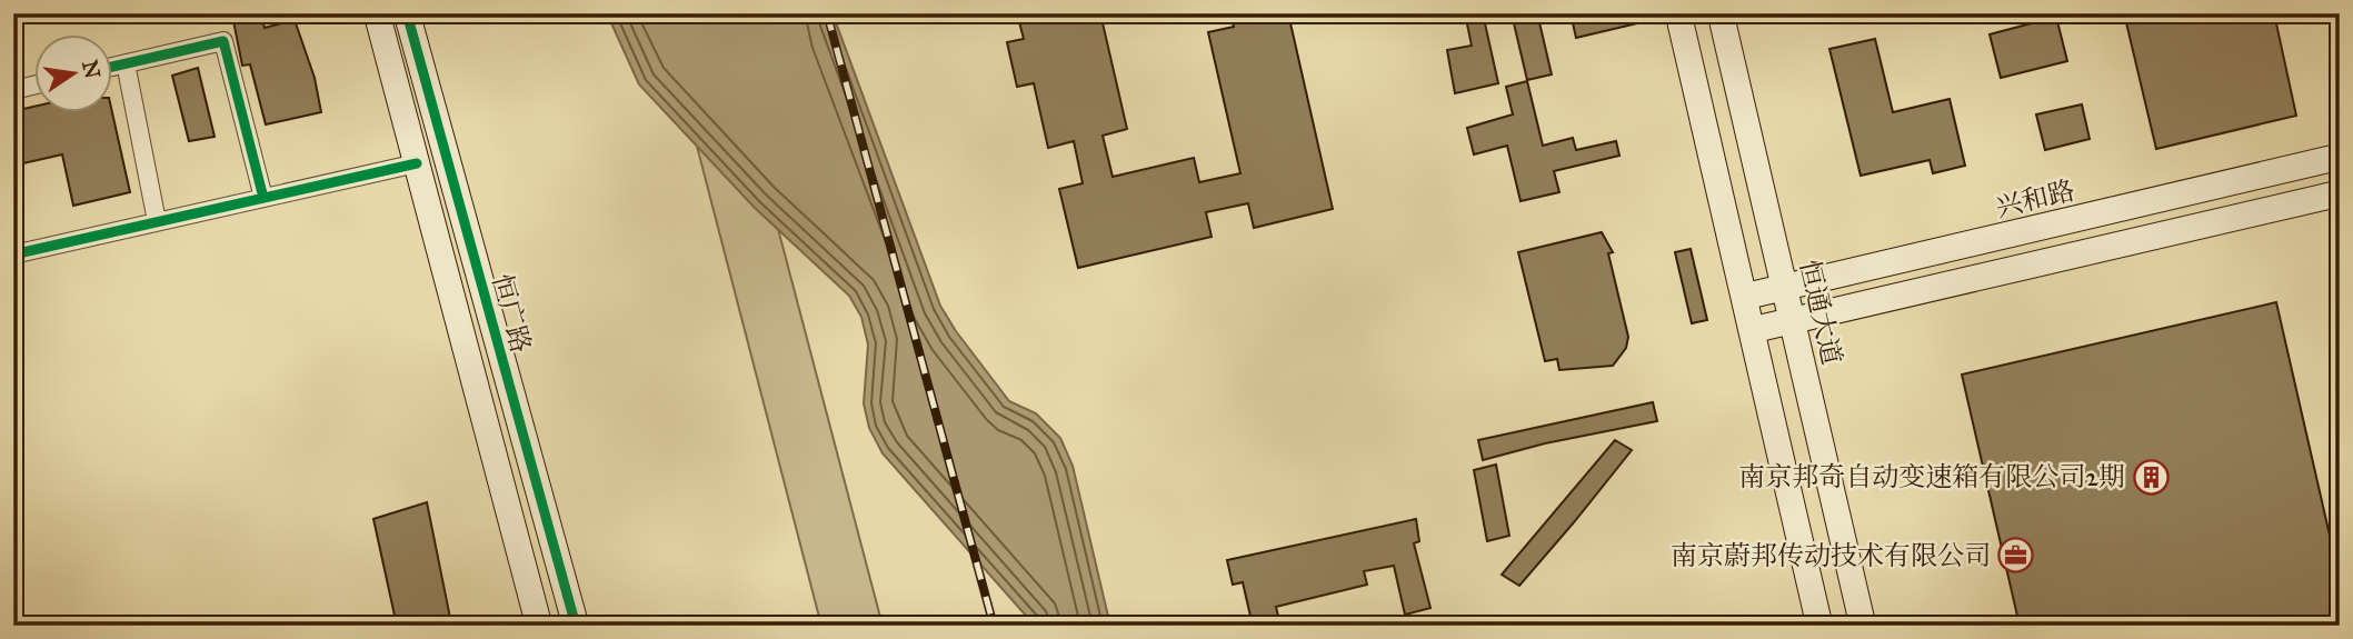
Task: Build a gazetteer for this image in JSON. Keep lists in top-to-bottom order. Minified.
{"streets":{"main road":["兴和路","恒通大道","恒广路"]},"crossings":[["兴和路","恒通大道"]],"places":{"building":["南京邦奇自动变速箱有限公司2期"],"office":["南京蔚邦传动技术有限公司"]},"north":"right"}
